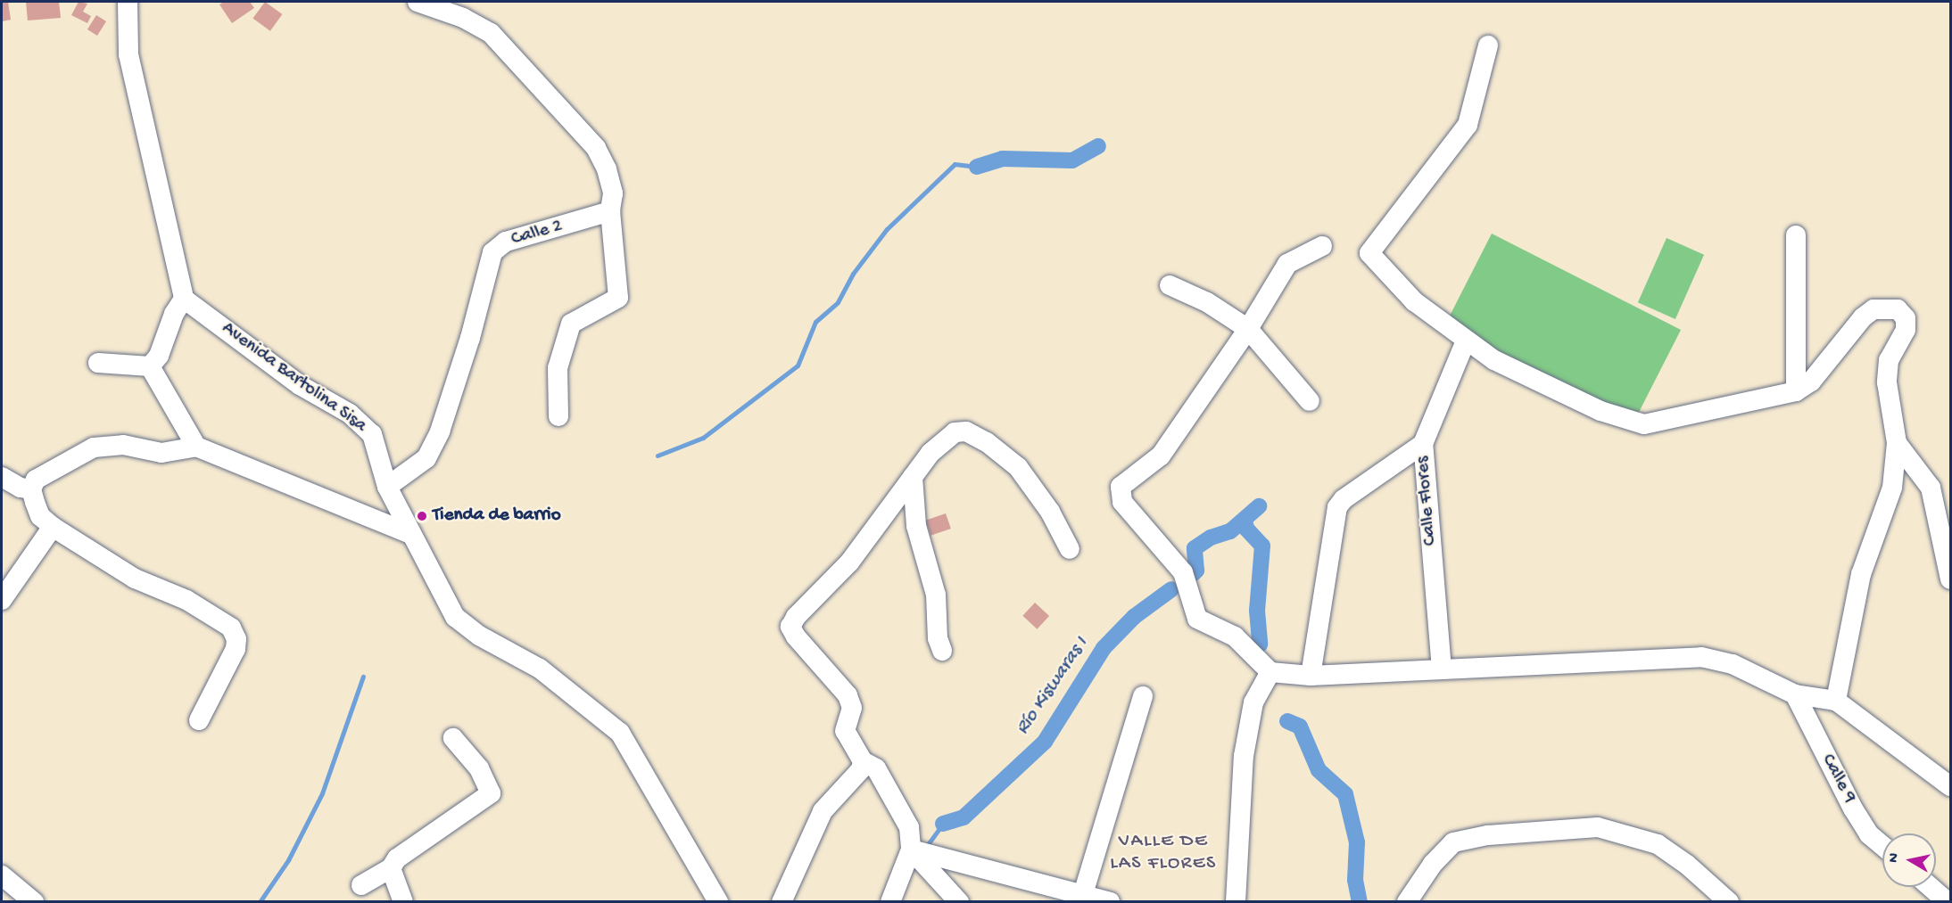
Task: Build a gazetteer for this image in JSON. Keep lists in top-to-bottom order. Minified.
{"streets":{"street":["Calle 2","Avenida Bartolina Sisa","Calle Flores","Calle 9"]},"crossings":[["Calle 2","Avenida Bartolina Sisa"]],"districts":["VALLE DE LAS FLORES"],"water":["Río Kiswaras I"],"places":["Tienda de barrio"],"north":"left"}
